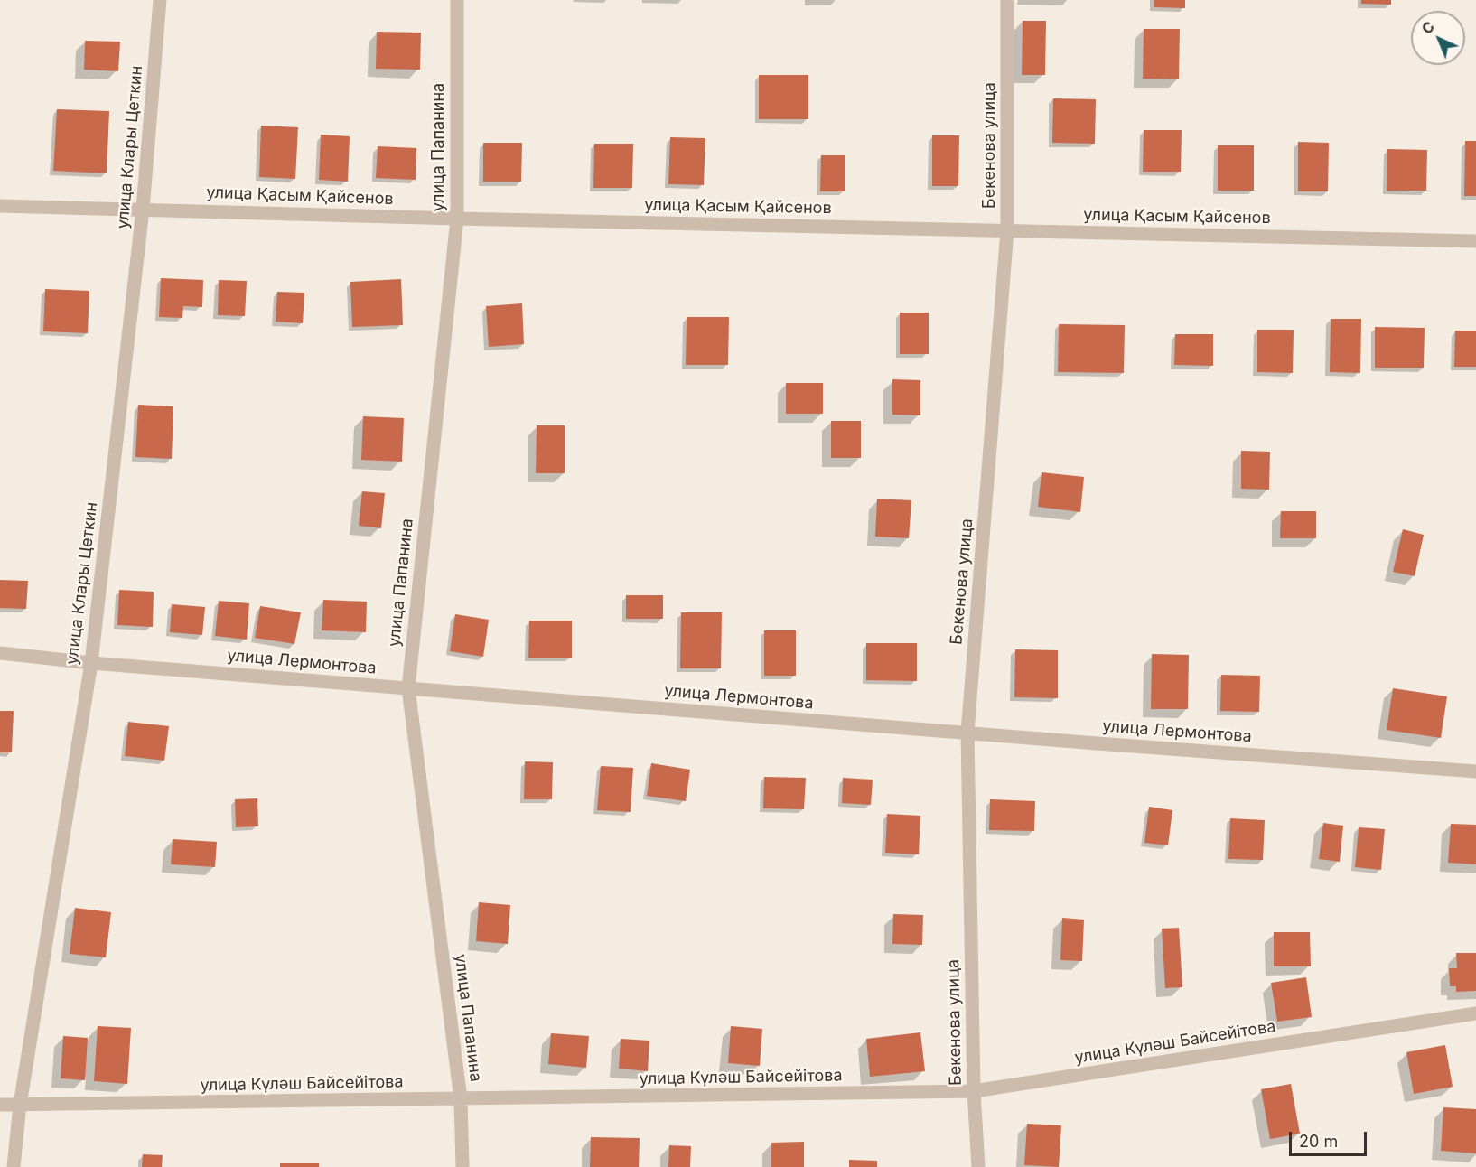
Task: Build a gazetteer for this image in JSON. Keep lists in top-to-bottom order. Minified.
{"streets":{"street":["Бекенова улица","улица Клары Цеткин","улица Папанина","улица Қасым Қайсенов","улица Лермонтова","улица Күләш Байсейітова"]},"crossings":[["Бекенова улица","улица Қасым Қайсенов"],["Бекенова улица","улица Лермонтова"],["Бекенова улица","улица Күләш Байсейітова"],["улица Клары Цеткин","улица Қасым Қайсенов"],["улица Клары Цеткин","улица Лермонтова"],["улица Клары Цеткин","улица Күләш Байсейітова"],["улица Папанина","улица Қасым Қайсенов"],["улица Папанина","улица Лермонтова"],["улица Папанина","улица Күләш Байсейітова"]],"scale_bar":"20 m","north":"top left"}
